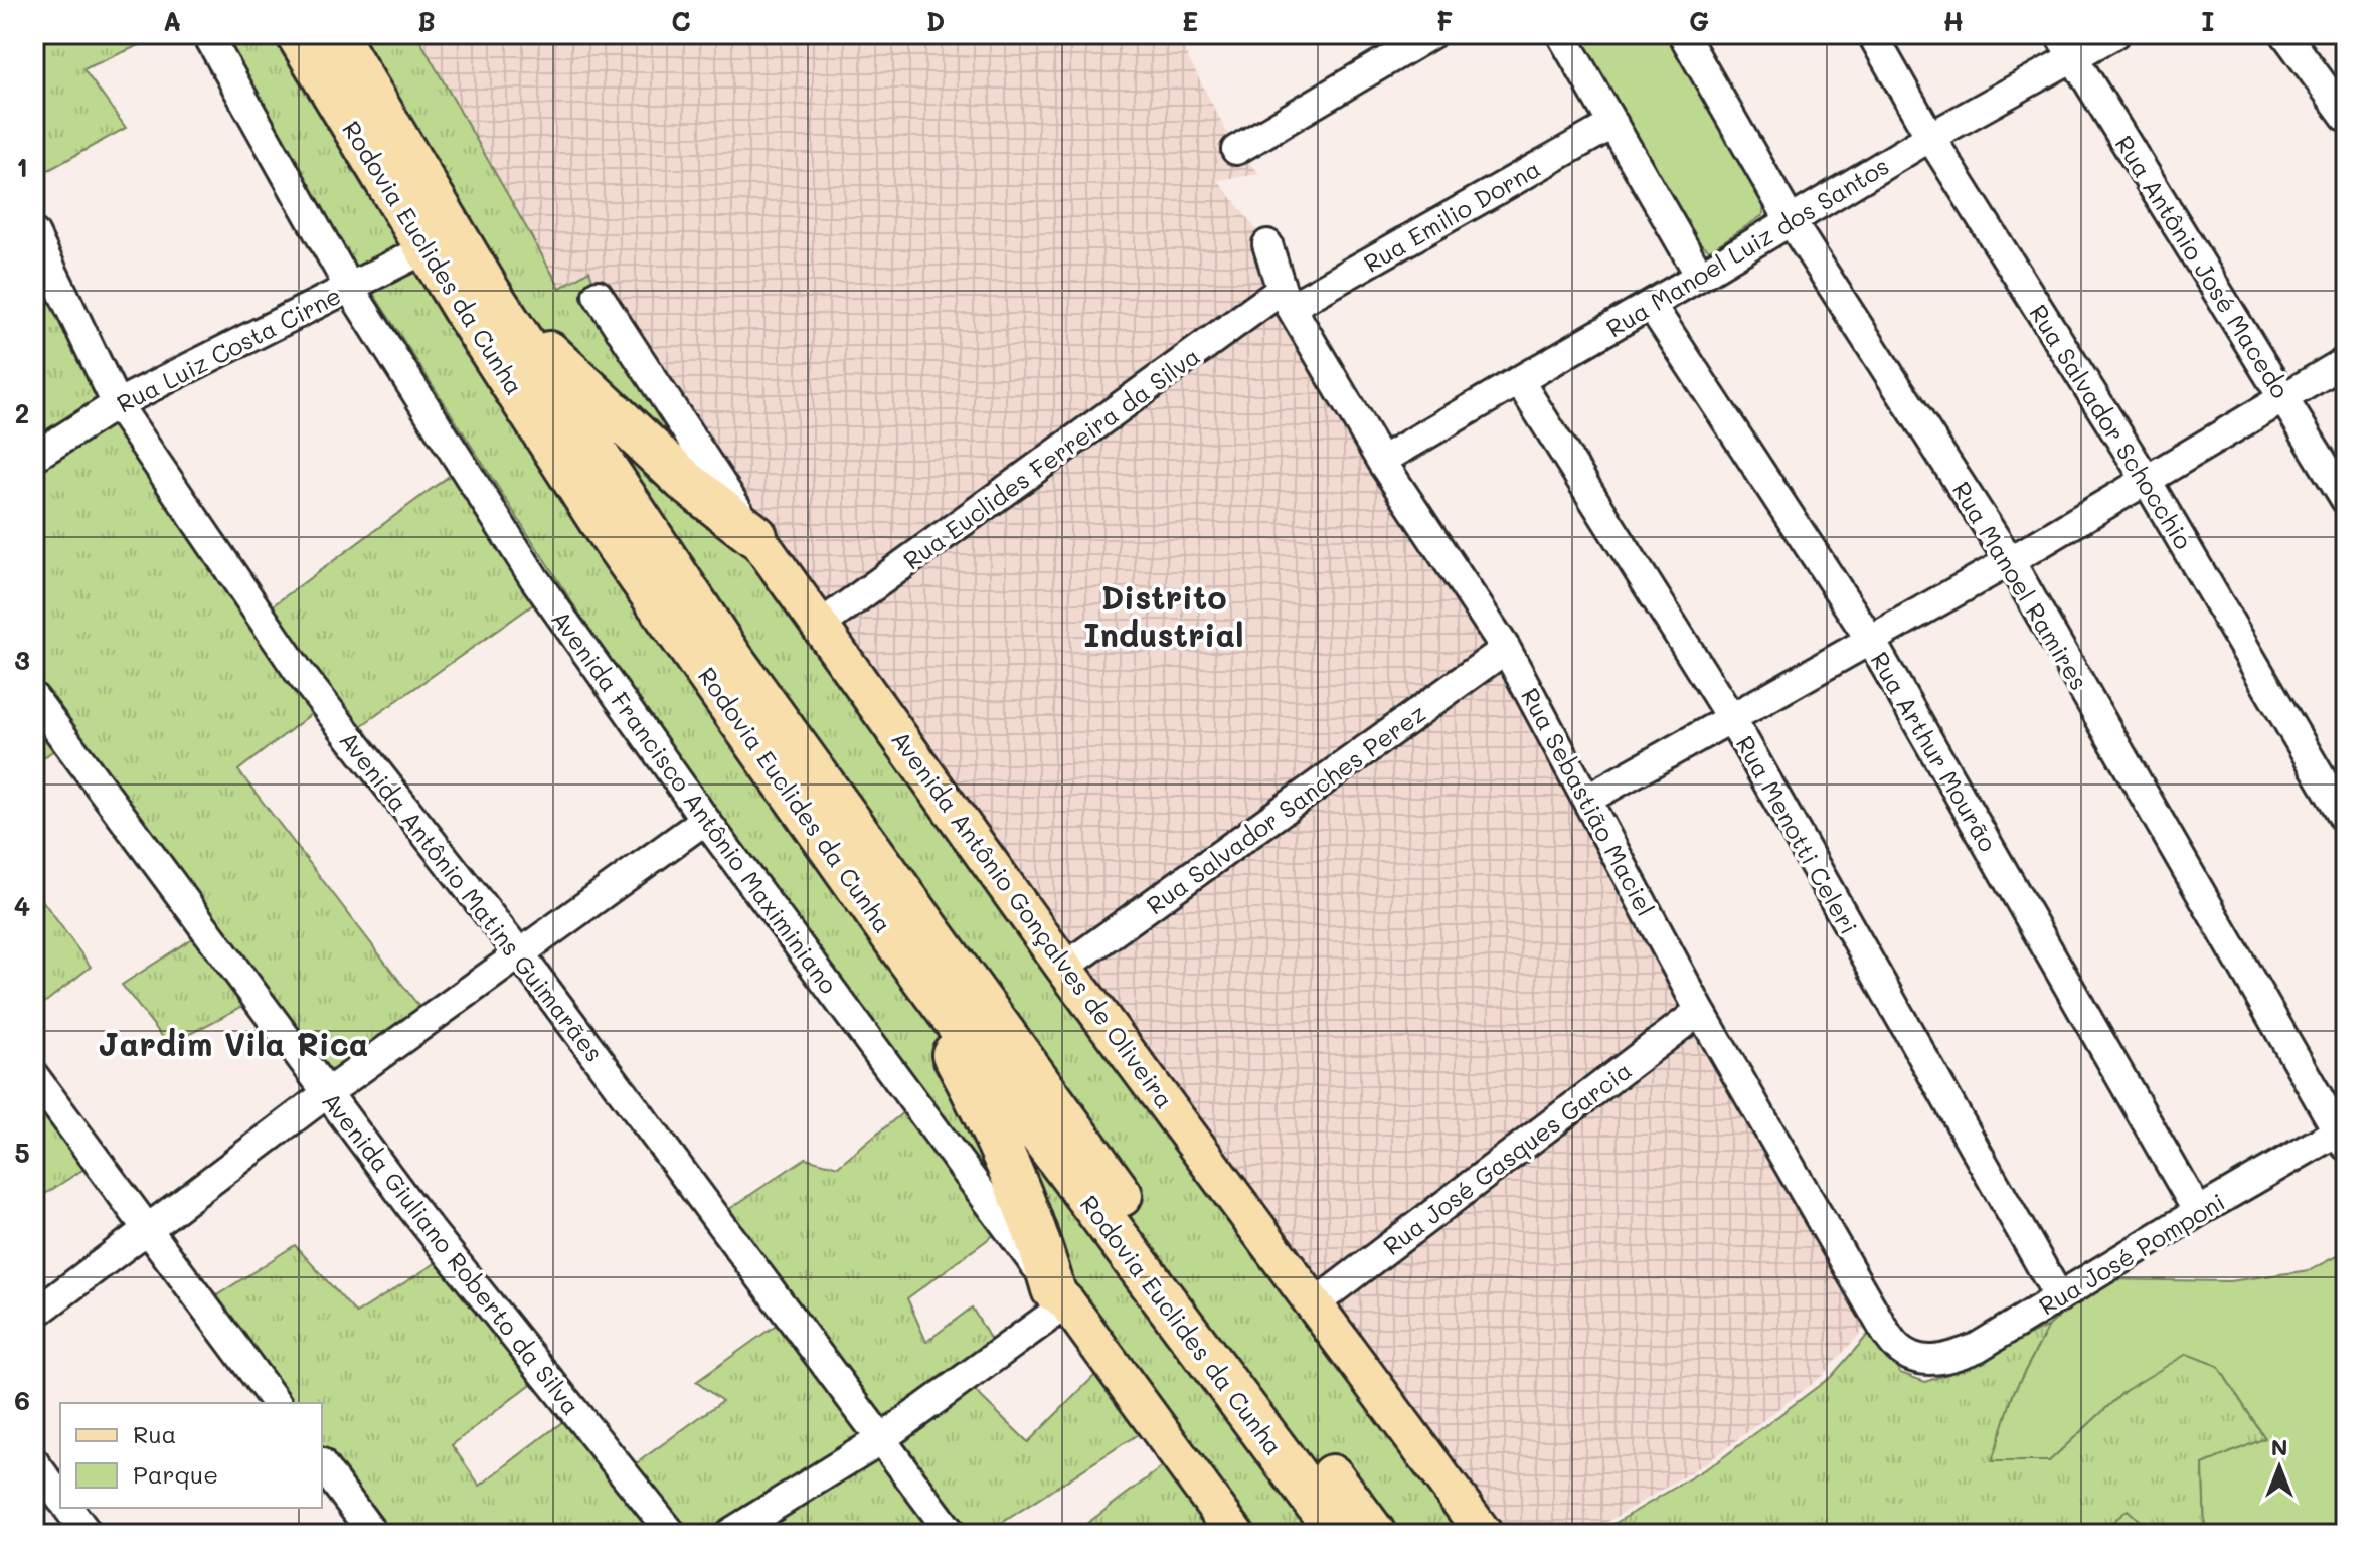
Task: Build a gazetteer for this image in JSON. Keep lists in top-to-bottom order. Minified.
{"streets":{"highway":["Rodovia Euclides da Cunha"],"main road":["Avenida Francisco Antônio Maximiniano","Avenida Antônio Gonçalves de Oliveira"],"street":["Rua Emilio Dorna","Rua Manoel Luiz dos Santos","Rua Antônio José Macedo","Rua Luiz Costa Cirne","Rua Salvador Schocchio","Rua Euclides Ferreira da Silva","Rua Manoel Ramires","Rua Arthur Mourão","Rua Sebastião Maciel","Rua Salvador Sanches Perez","Rua Menotti Celeri","Avenida Antônio Matins Guimarães","Rua José Gasques Garcia","Avenida Giuliano Roberto da Silva","Rua José Pomponi"]},"crossings":[["Rua Emilio Dorna","Rua Euclides Ferreira da Silva"],["Rua Emilio Dorna","Rua Sebastião Maciel"],["Rua Manoel Luiz dos Santos","Rua Antônio José Macedo"],["Rua Manoel Luiz dos Santos","Rua Salvador Schocchio"],["Rua Manoel Luiz dos Santos","Rua Manoel Ramires"],["Rua Manoel Luiz dos Santos","Rua Arthur Mourão"],["Rua Manoel Luiz dos Santos","Rua Sebastião Maciel"],["Rua Manoel Luiz dos Santos","Rua Menotti Celeri"],["Rodovia Euclides da Cunha","Rua Luiz Costa Cirne"],["Rua Luiz Costa Cirne","Avenida Francisco Antônio Maximiniano"],["Rua Luiz Costa Cirne","Avenida Antônio Matins Guimarães"],["Rua Euclides Ferreira da Silva","Rua Sebastião Maciel"],["Rua Euclides Ferreira da Silva","Avenida Antônio Gonçalves de Oliveira"],["Rua Manoel Ramires","Rua José Pomponi"],["Rua Arthur Mourão","Rua José Pomponi"],["Rua Sebastião Maciel","Rua Salvador Sanches Perez"],["Rua Sebastião Maciel","Rua José Gasques Garcia"],["Rua Sebastião Maciel","Rua José Pomponi"],["Rua Salvador Sanches Perez","Avenida Antônio Gonçalves de Oliveira"],["Rua Menotti Celeri","Rua José Pomponi"],["Avenida Antônio Gonçalves de Oliveira","Rua José Gasques Garcia"]],"districts":["Distrito Industrial","Jardim Vila Rica"],"legend":["Rua","Parque"],"north":"top","grid":{"columns":["A","B","C","D","E","F","G","H","I"],"rows":["1","2","3","4","5","6"]}}
